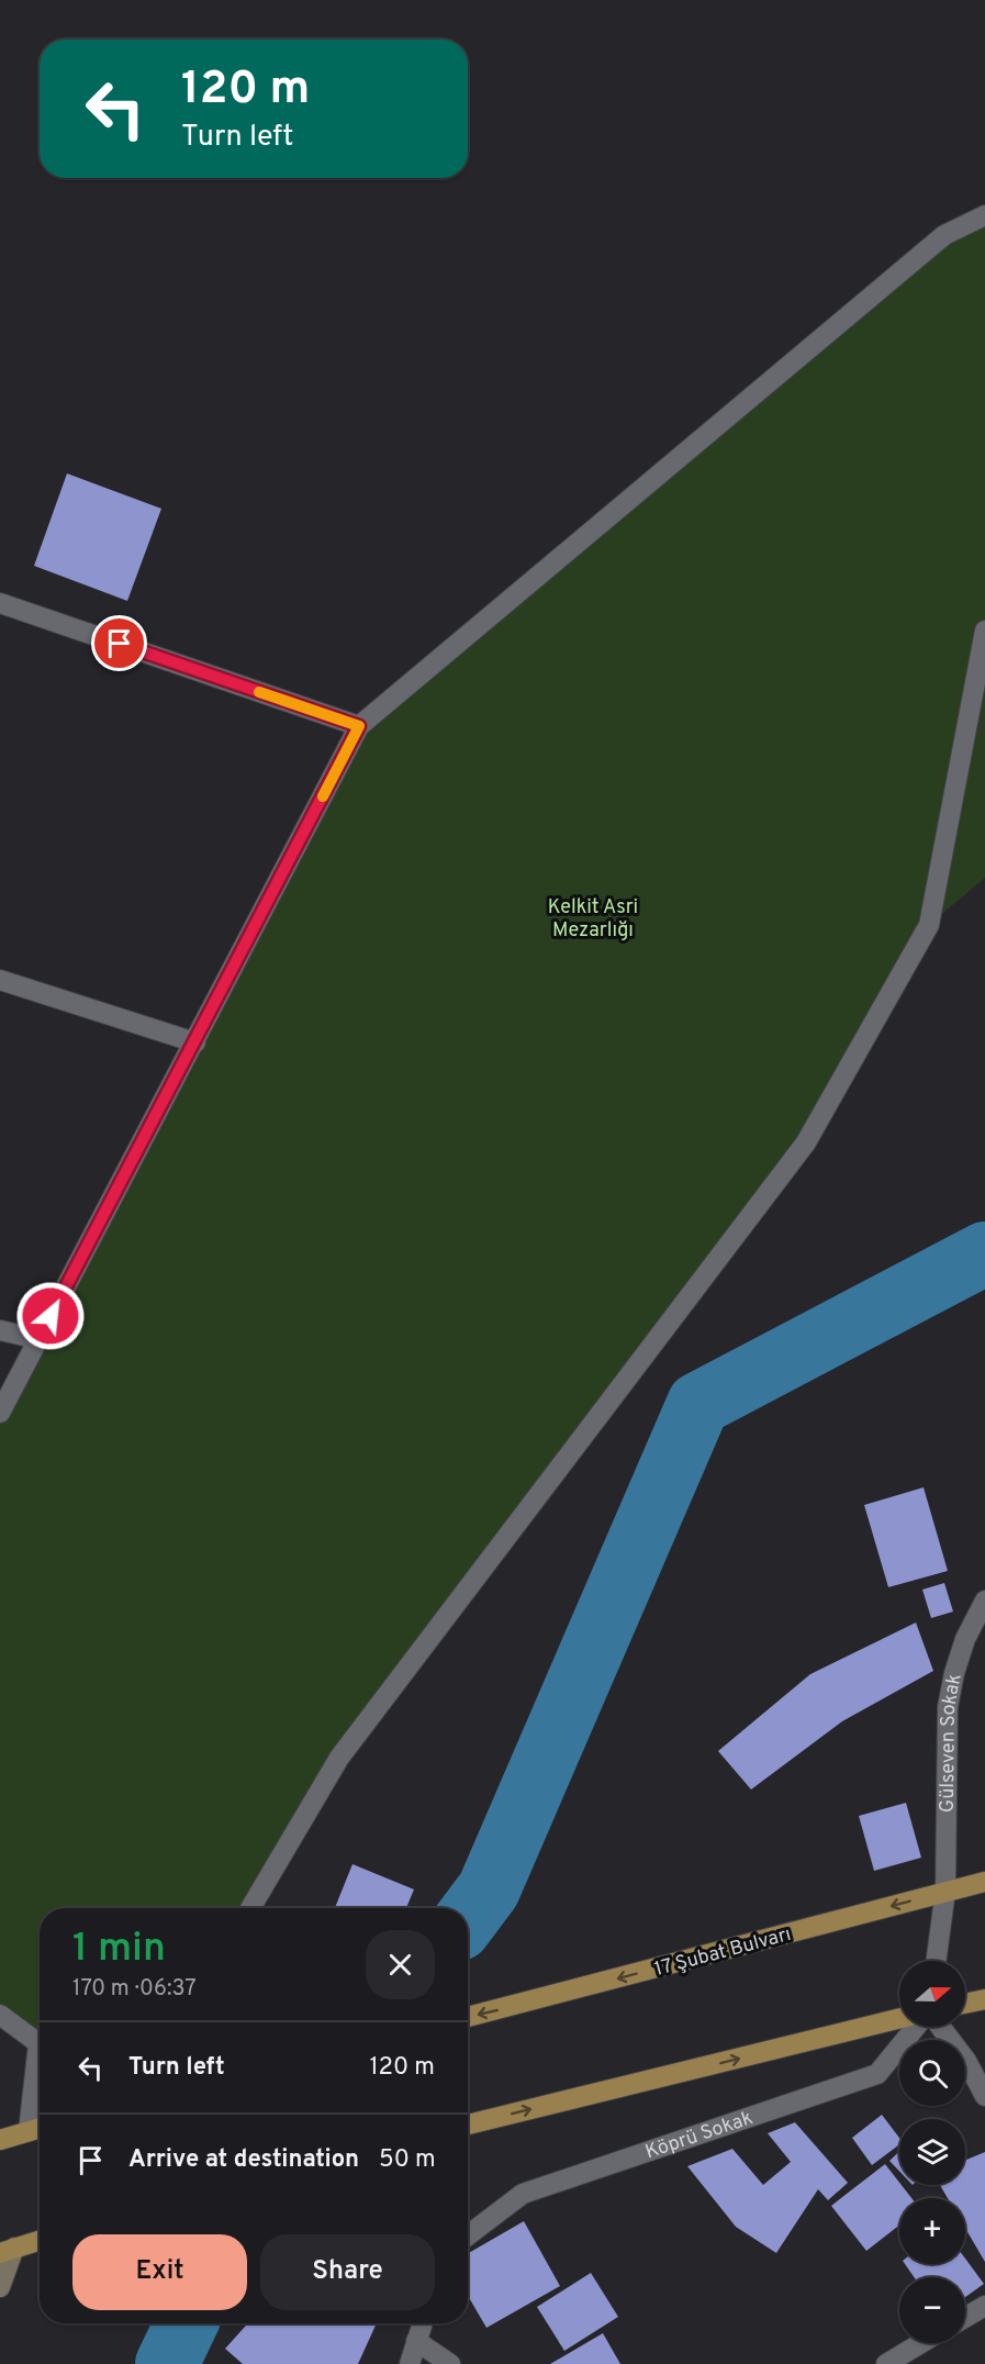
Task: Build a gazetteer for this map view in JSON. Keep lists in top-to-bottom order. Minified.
{"streets":{"highway":["17 Şubat Bulvarı"],"street":["Gülseven Sokak","Köprü Sokak"]},"crossings":[["Gülseven Sokak","17 Şubat Bulvarı"]],"parks":["Kelkit Asri Mezarlığı"],"north":"right","page":{"turn":["120 m","Turn left"],"heading":["1 min","170 m · 06:37"],"map_buttons":["+","−"],"list":[{"name":"Turn left","value":"120 m"},{"name":"Arrive at destination","value":"50 m"}],"buttons":["Exit","Share"]}}
